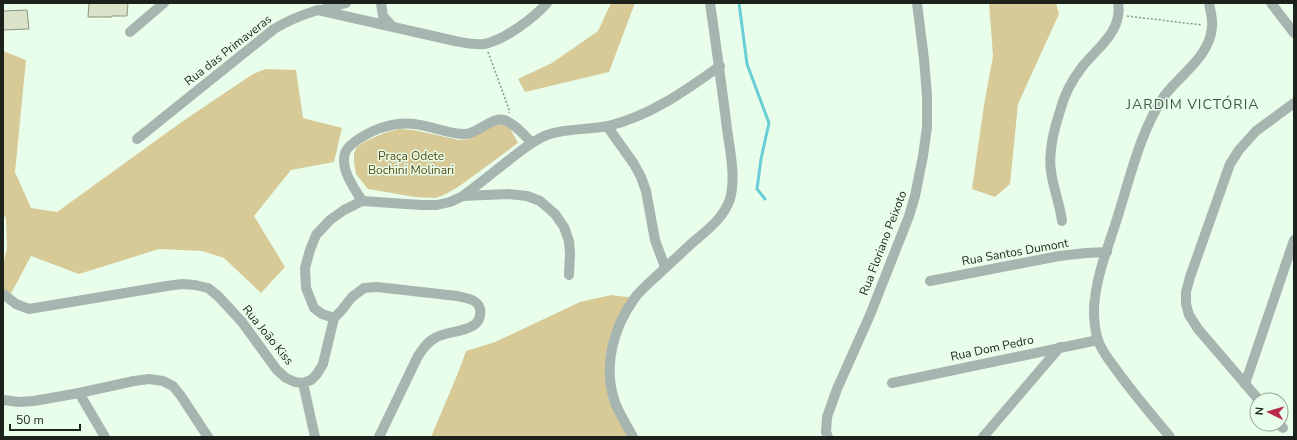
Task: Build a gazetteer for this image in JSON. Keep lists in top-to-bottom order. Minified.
{"streets":{"street":["Rua das Primaveras","Rua Floriano Peixoto","Rua Santos Dumont","Rua João Kiss","Rua Dom Pedro"]},"districts":["JARDIM VICTÓRIA"],"parks":["Praça Odete Bochini Molinari"],"scale_bar":"50 m","north":"left"}
